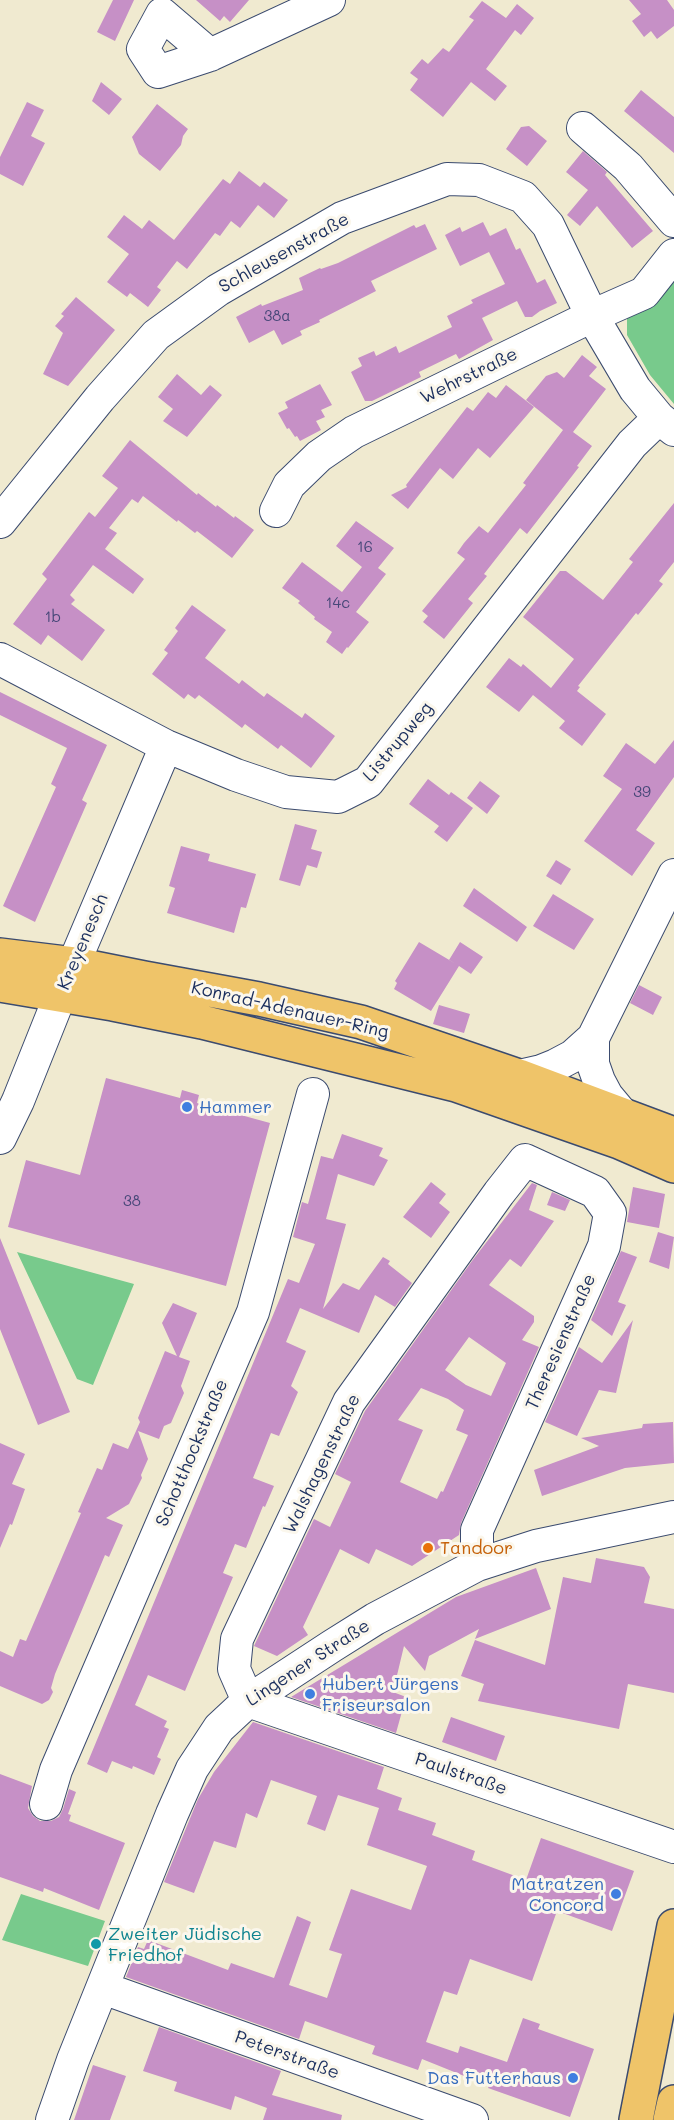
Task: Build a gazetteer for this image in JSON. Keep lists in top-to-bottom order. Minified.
{"streets":{"main road":["Konrad-Adenauer-Ring"],"street":["Schleusenstraße","Wehrstraße","Listrupweg","Kreyenesch","Theresienstraße","Schotthockstraße","Walshagenstraße","Lingener Straße","Paulstraße","Peterstraße"]},"crossings":[["Schleusenstraße","Wehrstraße"],["Schleusenstraße","Listrupweg"],["Listrupweg","Kreyenesch"],["Kreyenesch","Konrad-Adenauer-Ring"],["Theresienstraße","Walshagenstraße"],["Theresienstraße","Lingener Straße"],["Walshagenstraße","Lingener Straße"],["Walshagenstraße","Paulstraße"],["Lingener Straße","Paulstraße"],["Lingener Straße","Peterstraße"]],"places":["Hammer","Tandoor","Hubert Jürgens Friseursalon","Matratzen Concord","Zweiter Jüdische Friedhof","Das Futterhaus"],"house_numbers":["38a","16","14c","1b","39","38"]}
